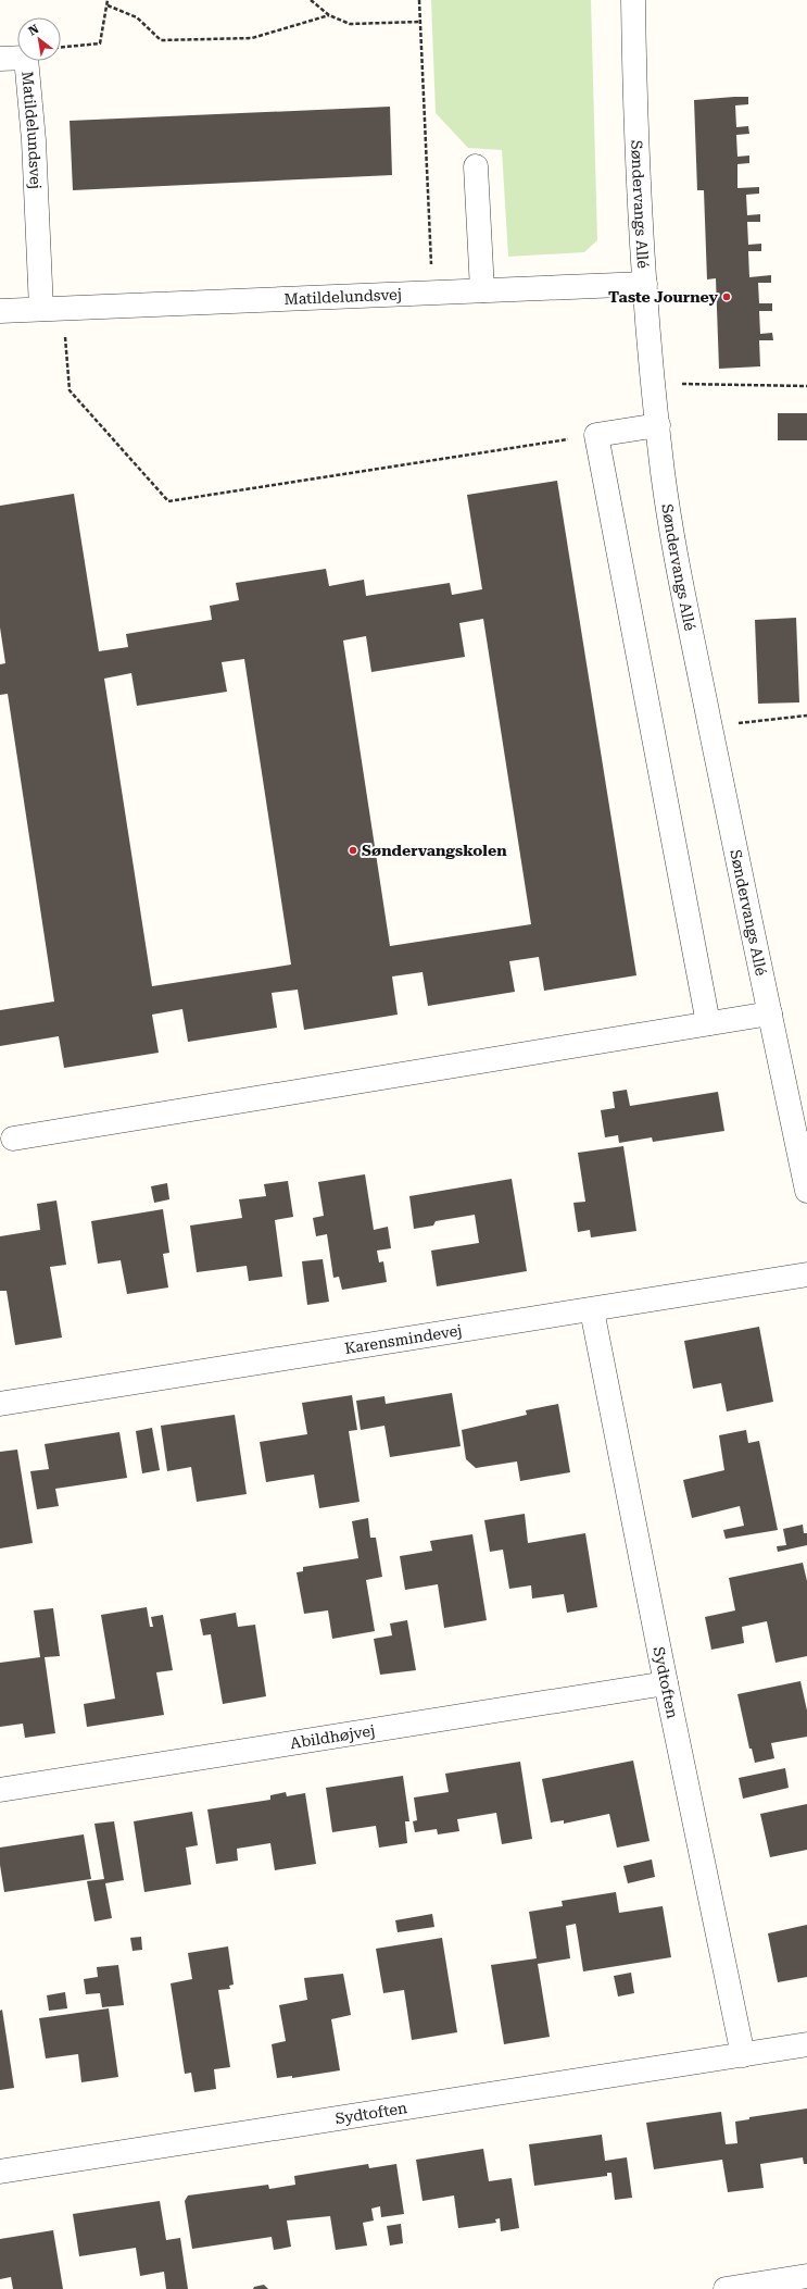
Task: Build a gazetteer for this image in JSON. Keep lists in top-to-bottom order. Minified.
{"streets":{"street":["Matildelundsvej","Søndervangs Allé","Karensmindevej","Sydtoften","Abildhøjvej"]},"crossings":[["Matildelundsvej","Søndervangs Allé"],["Karensmindevej","Sydtoften"],["Sydtoften","Abildhøjvej"]],"places":["Taste Journey","Søndervangskolen"],"north":"top left"}
